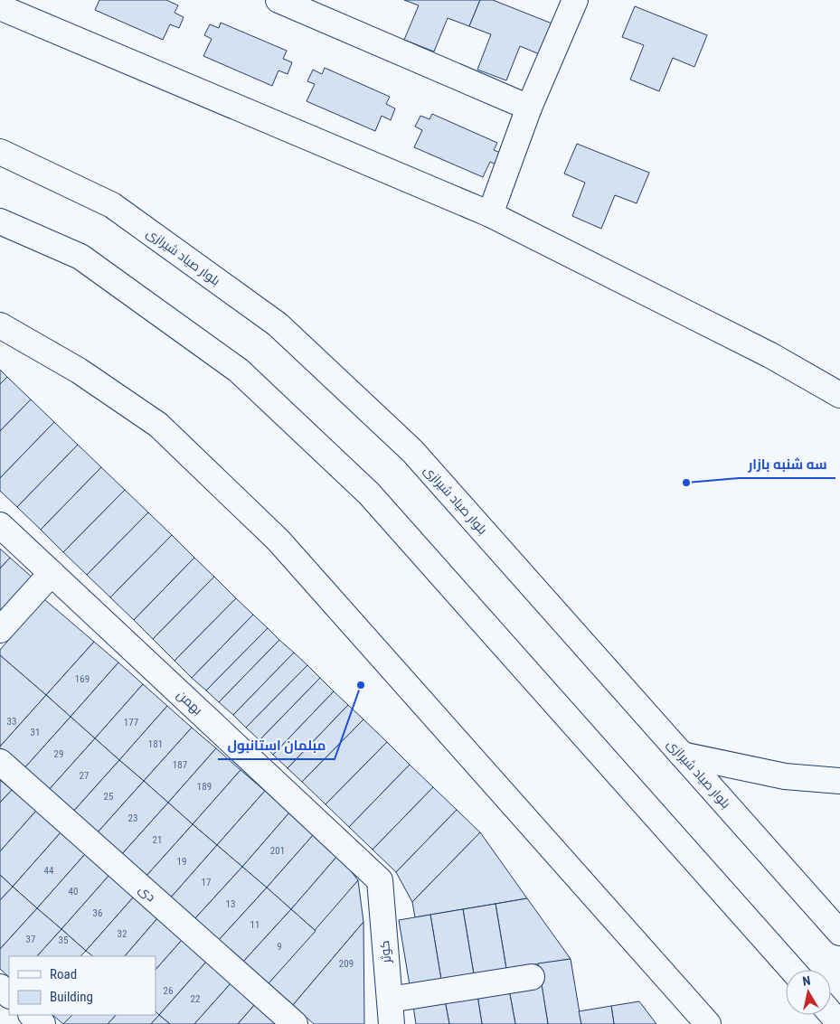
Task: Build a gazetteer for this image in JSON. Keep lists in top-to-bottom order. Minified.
{"streets":{"street":["بلوار صیاد شیرازی","بهمن","دی","کوثر"]},"crossings":[["بهمن","کوثر"]],"places":["سه شنبه بازار","مبلمان استانبول"],"house_numbers":["169","33","177","31","181","29","187","27","189","25","23","21","201","19","44","17","40","13","36","11","32","37","35","9","209","26","22"],"legend":["Road","Building"],"north":"top"}
